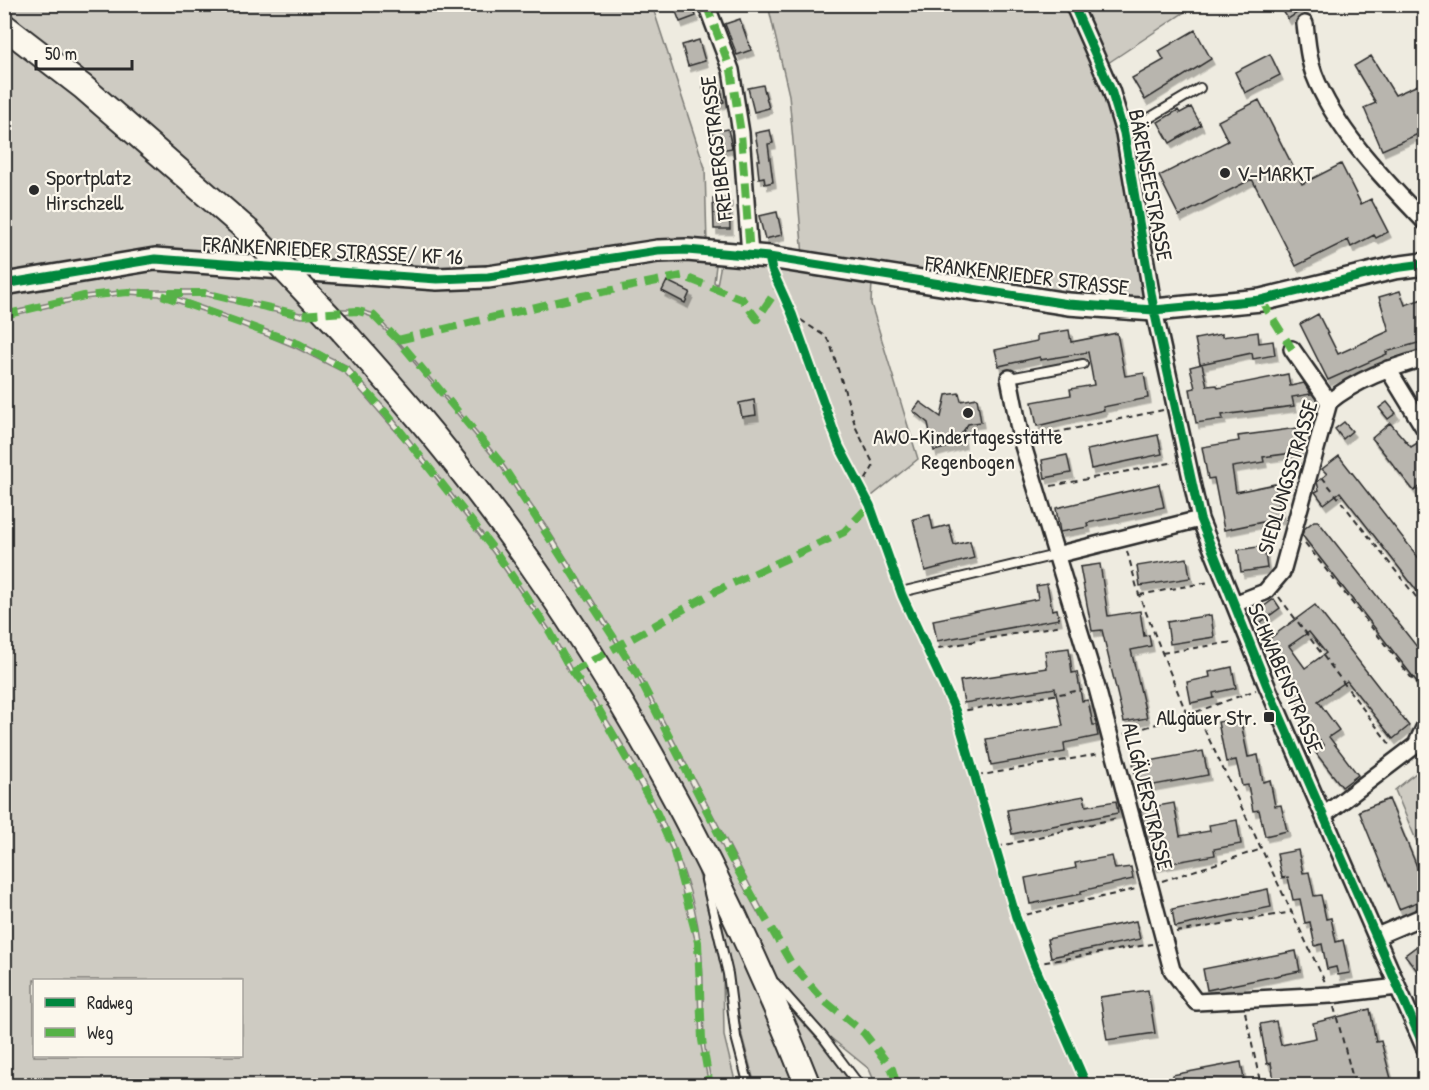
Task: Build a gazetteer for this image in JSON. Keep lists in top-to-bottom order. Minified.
{"streets":{"street":["FREIBERGSTRASSE","BÄRENSEESTRASSE","FRANKENRIEDER STRASSE/ KF 16","FRANKENRIEDER STRASSE","SIEDLUNGSSTRASSE","SCHWABENSTRASSE","ALLGÄUERSTRASSE"]},"crossings":[["FREIBERGSTRASSE","FRANKENRIEDER STRASSE"],["BÄRENSEESTRASSE","FRANKENRIEDER STRASSE"],["BÄRENSEESTRASSE","SCHWABENSTRASSE"],["FRANKENRIEDER STRASSE/ KF 16","FRANKENRIEDER STRASSE"],["FRANKENRIEDER STRASSE","SCHWABENSTRASSE"],["SIEDLUNGSSTRASSE","SCHWABENSTRASSE"],["SCHWABENSTRASSE","ALLGÄUERSTRASSE"]],"places":{"other":["V-MARKT","Sportplatz Hirschzell","AWO-Kindertagesstätte Regenbogen"],"transit":["Allgäuer Str."]},"legend":["Radweg","Weg"],"scale_bar":"50 m"}
